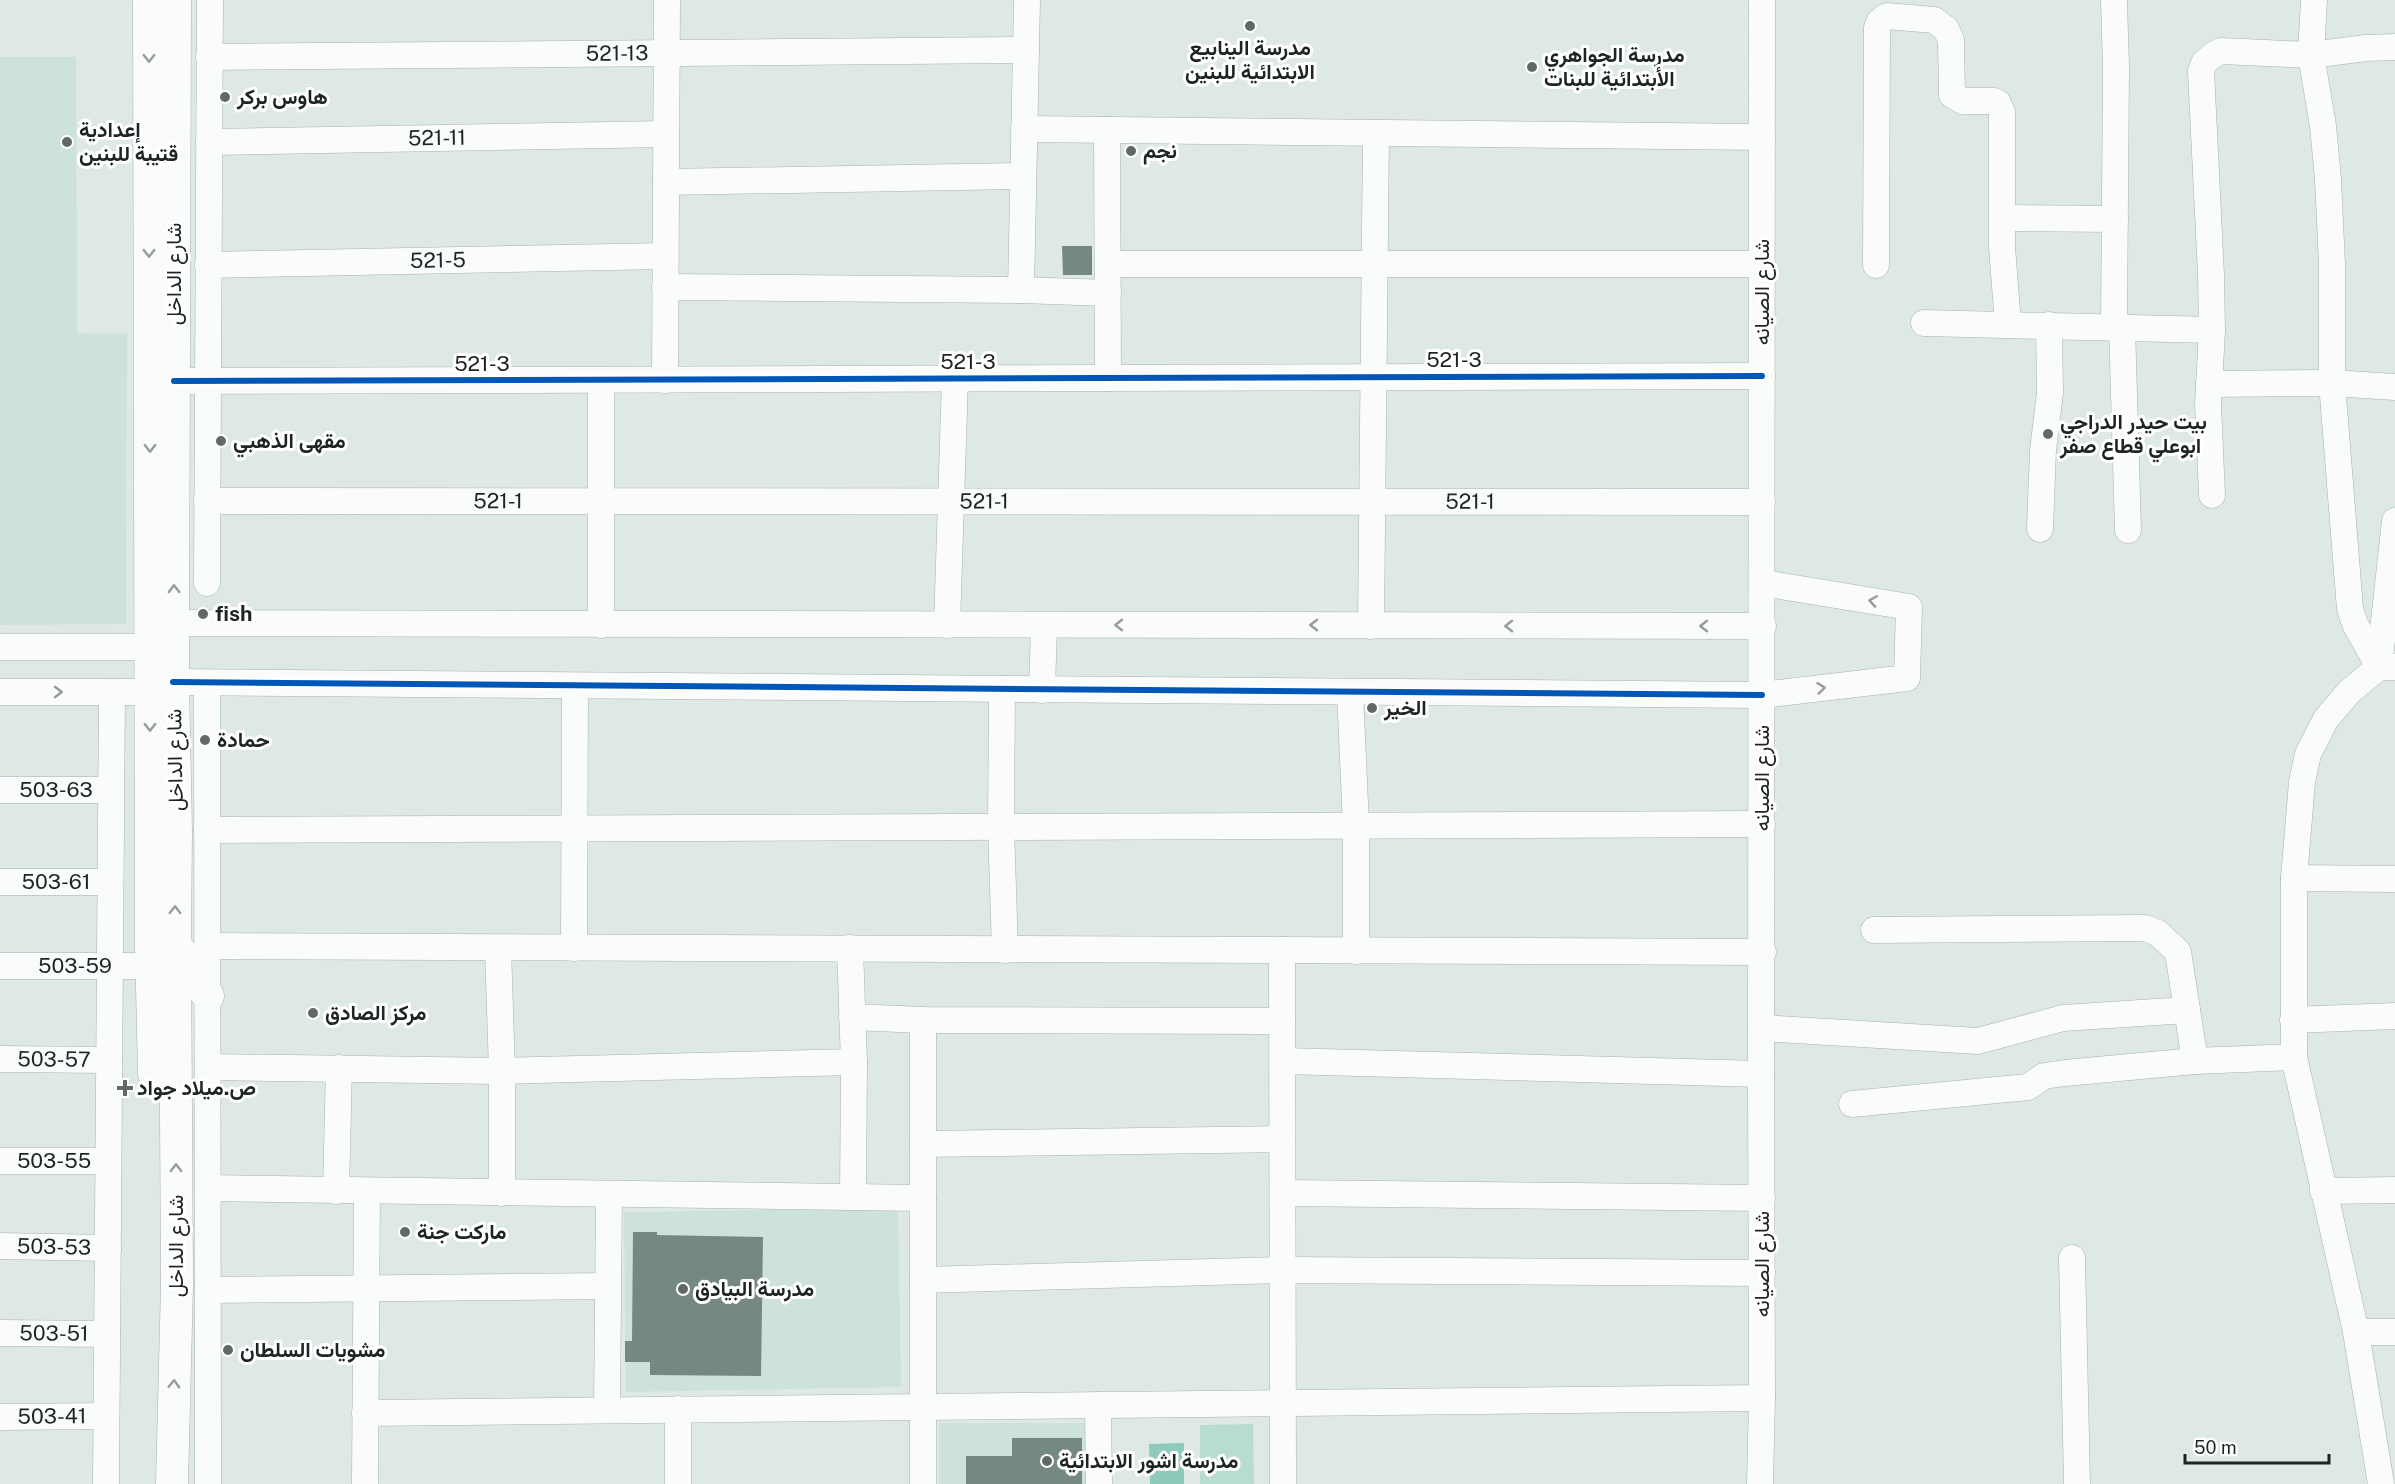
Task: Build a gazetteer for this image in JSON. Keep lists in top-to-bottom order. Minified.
{"streets":{"main road":["شارع الداخل"],"street":["521-13","521-11","521-5","شارع الصيانه","521-3","521-1","503-63","503-61","503-59","503-57","503-55","503-53","503-51","503-41"]},"crossings":[["شارع الداخل","521-3"],["شارع الداخل","503-59"],["شارع الصيانه","521-3"],["شارع الصيانه","521-1"]],"places":{"other":["مدرسة الينابيع الابتدائية للبنين","مدرسة الجواهري الأبتدائية للبنات","هاوس بركر","إعدادية قتيبة للبنين","نجم","بيت حيدر الدراجي ابوعلي قطاع صفر","مقهى الذهبي","fish","الخير","حمادة","مركز الصادق","ماركت جنة","مدرسة البيادق","مشويات السلطان","مدرسة اشور الابتدائية"],"health":["ص.ميلاد جواد"]},"scale_bar":"50 m"}
